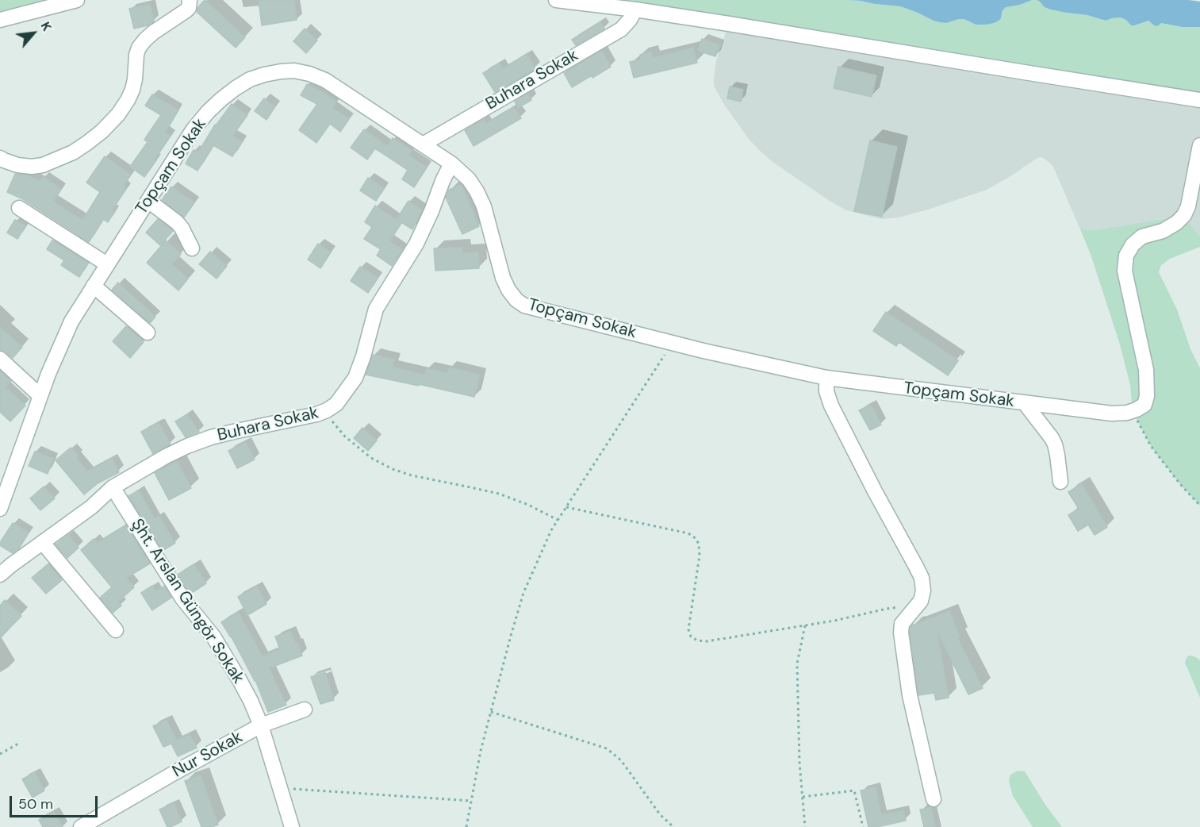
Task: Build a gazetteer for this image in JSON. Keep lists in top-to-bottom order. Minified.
{"streets":{"street":["Buhara Sokak","Topçam Sokak","Şht. Arslan Güngör Sokak","Nur Sokak"]},"crossings":[["Buhara Sokak","Topçam Sokak"],["Buhara Sokak","Şht. Arslan Güngör Sokak"],["Şht. Arslan Güngör Sokak","Nur Sokak"]],"scale_bar":"50 m","north":"top right"}
